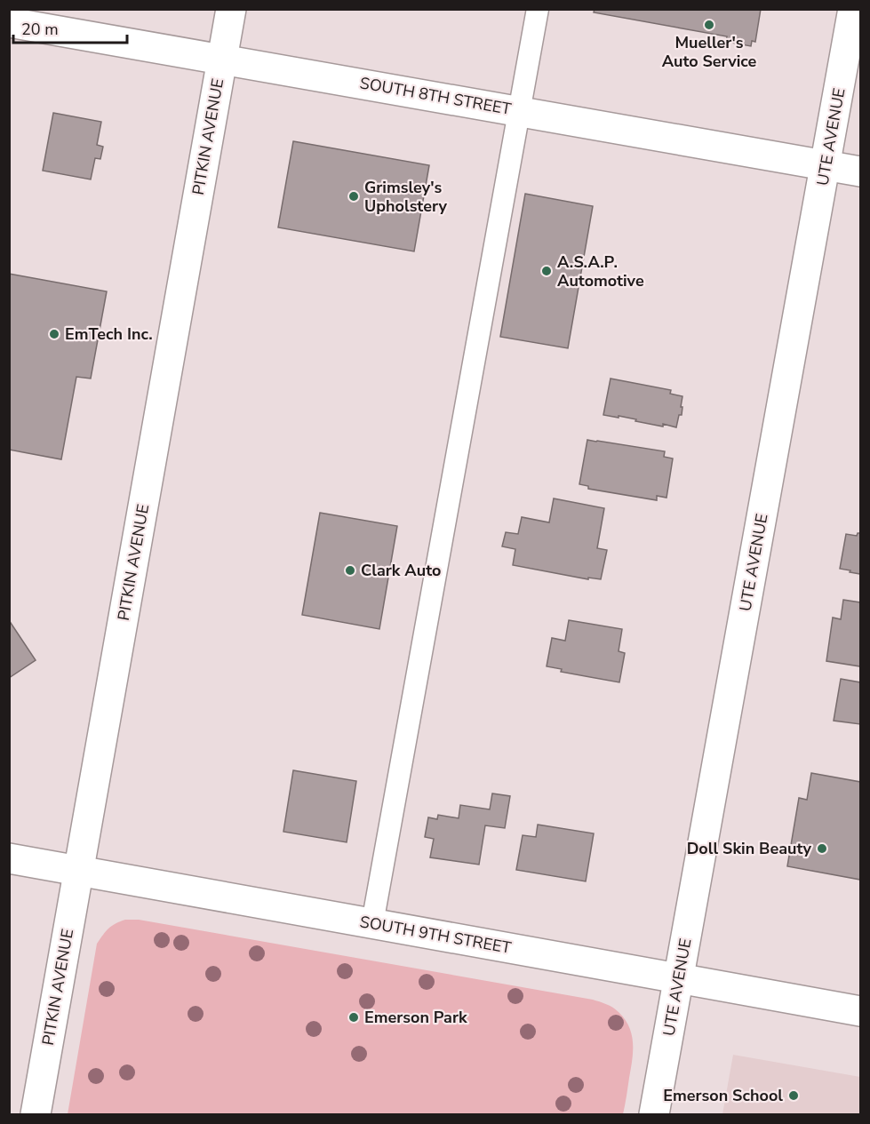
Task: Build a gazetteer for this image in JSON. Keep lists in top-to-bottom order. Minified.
{"streets":{"main road":["SOUTH 8TH STREET","PITKIN AVENUE","UTE AVENUE","SOUTH 9TH STREET"]},"crossings":[["SOUTH 8TH STREET","PITKIN AVENUE"],["SOUTH 8TH STREET","UTE AVENUE"],["PITKIN AVENUE","SOUTH 9TH STREET"],["UTE AVENUE","SOUTH 9TH STREET"]],"places":["Mueller's Auto Service","Grimsley's Upholstery","A.S.A.P. Automotive","EmTech Inc.","Clark Auto","Doll Skin Beauty","Emerson Park","Emerson School"],"scale_bar":"20 m"}
